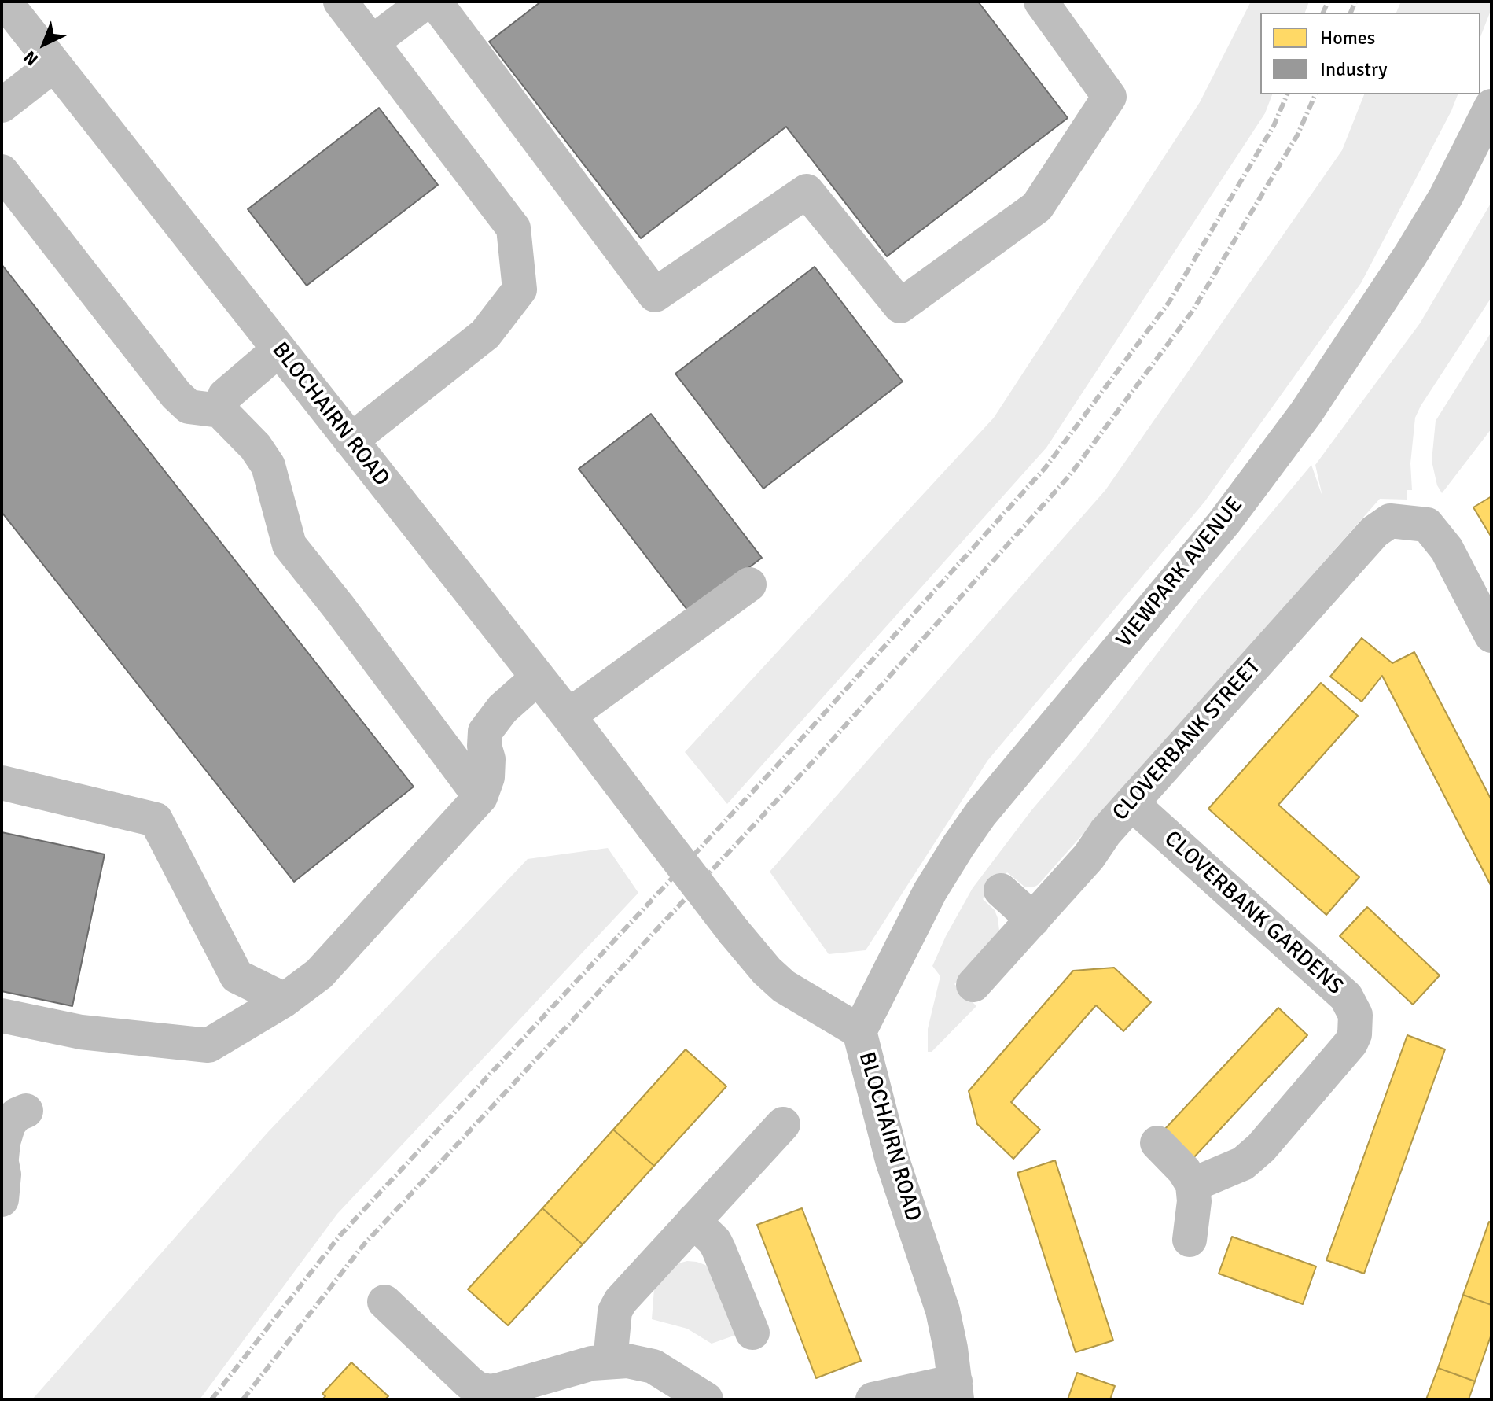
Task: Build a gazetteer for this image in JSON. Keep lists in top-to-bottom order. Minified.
{"streets":{"street":["BLOCHAIRN ROAD","VIEWPARK AVENUE","CLOVERBANK STREET","CLOVERBANK GARDENS"]},"crossings":[["BLOCHAIRN ROAD","VIEWPARK AVENUE"],["CLOVERBANK STREET","CLOVERBANK GARDENS"]],"legend":["Homes","Industry"],"north":"bottom left"}
